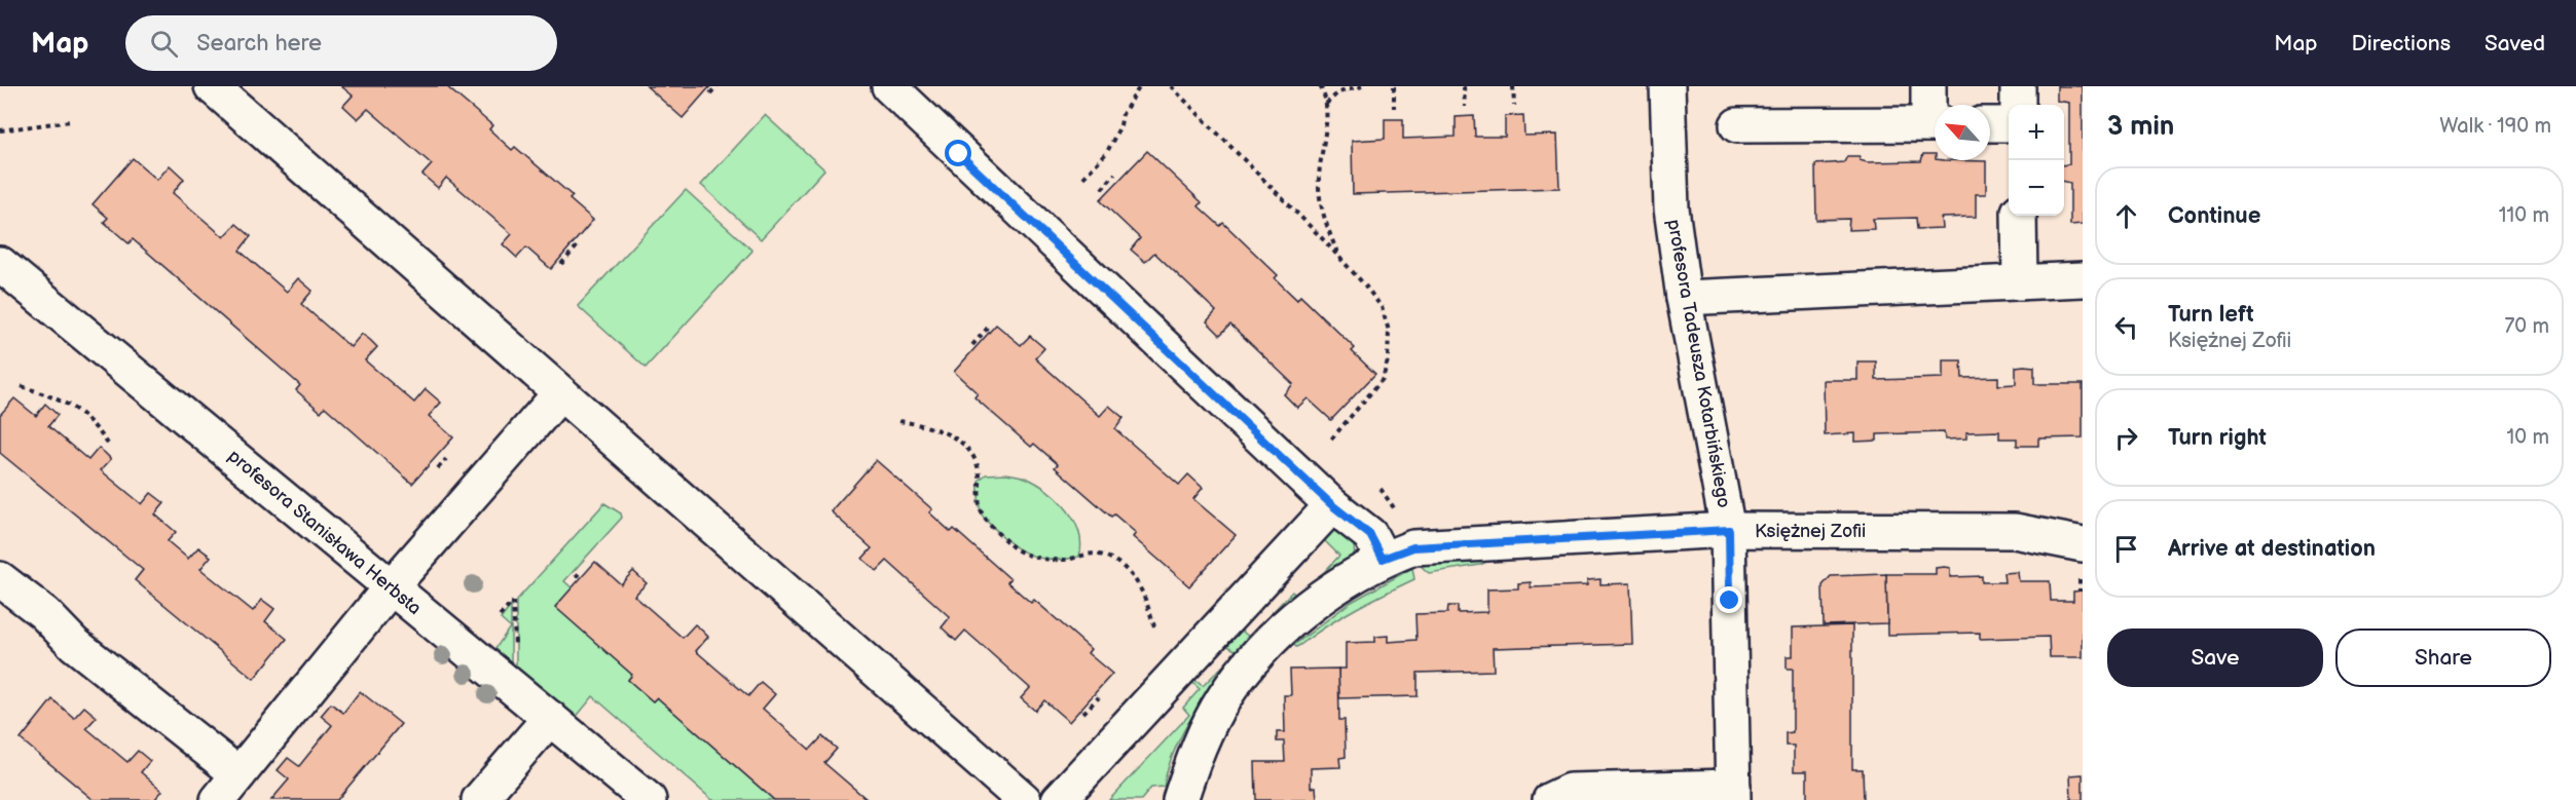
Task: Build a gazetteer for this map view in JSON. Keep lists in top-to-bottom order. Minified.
{"streets":{"street":["profesora Tadeusza Kotarbińskiego","Księżnej Zofii","profesora Stanisława Herbsta"]},"crossings":[["profesora Tadeusza Kotarbińskiego","Księżnej Zofii"]],"north":"top left","page":{"header":"Map","search":"Search here","nav":["Map","Directions","Saved"],"heading":["3 min","Walk · 190 m"],"map_buttons":["+","−"],"list":[["Continue","110 m"],["Turn left","Księżnej Zofii","70 m"],["Turn right","10 m"],"Arrive at destination"],"buttons":["Save","Share"]}}
